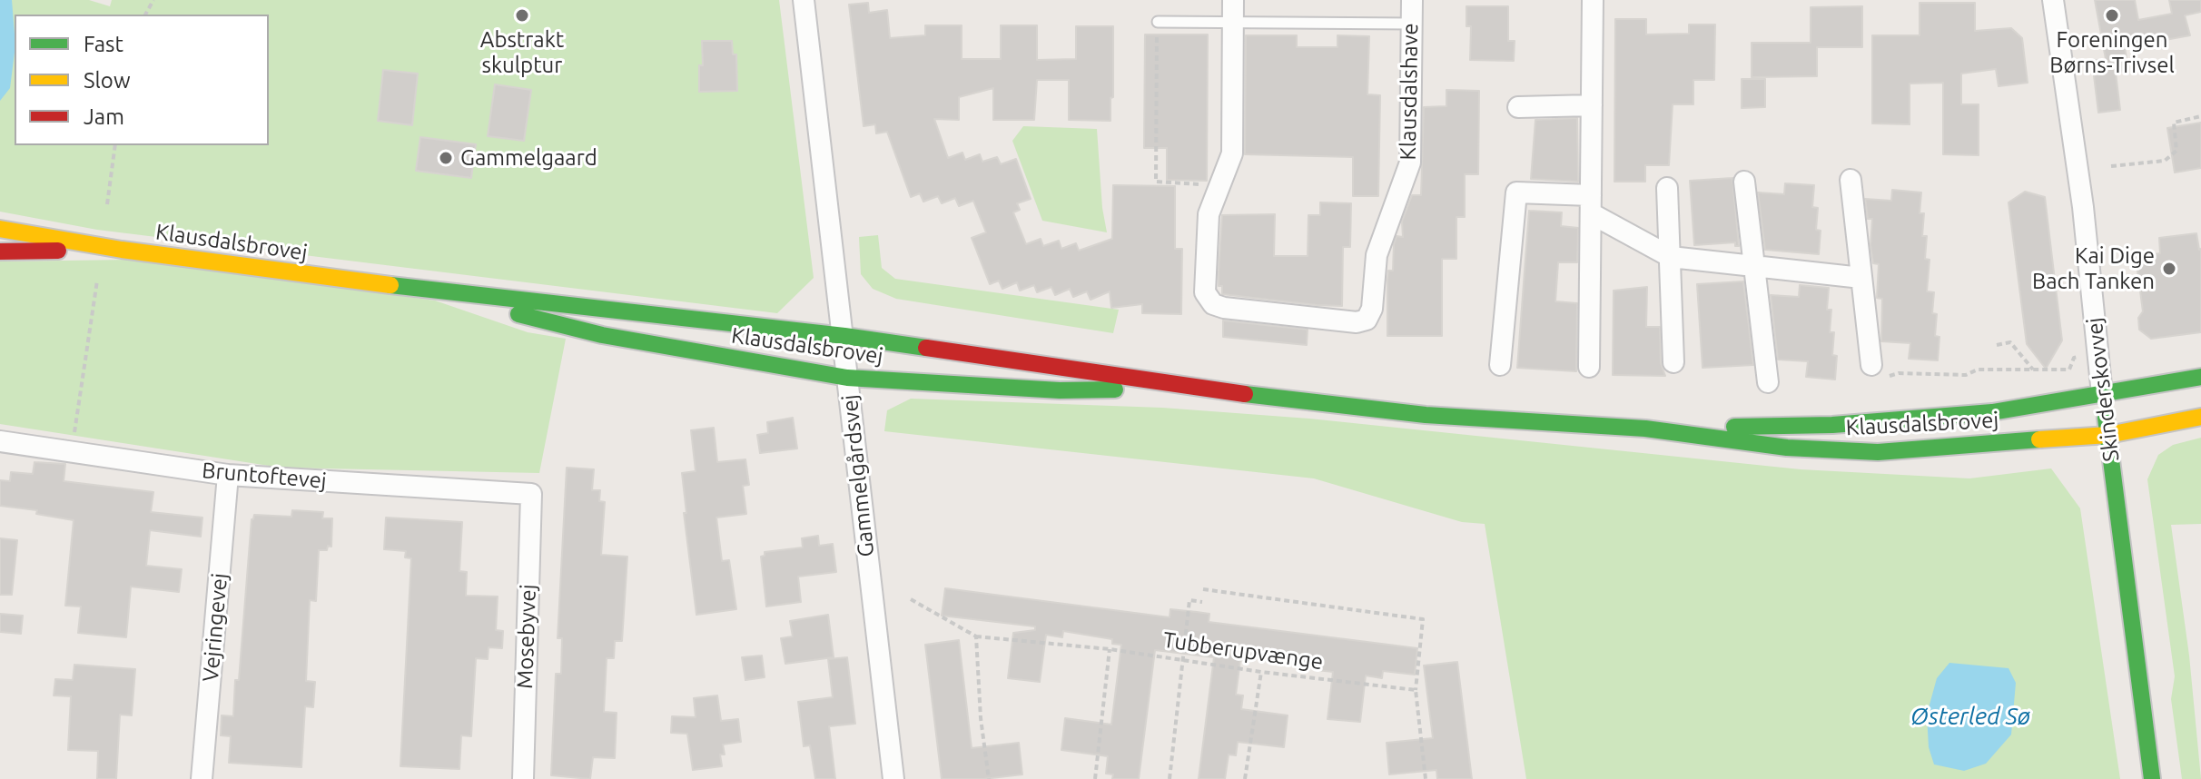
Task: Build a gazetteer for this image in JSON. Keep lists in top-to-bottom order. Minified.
{"streets":{"street":["Klausdalshave","Klausdalsbrovej","Skinderskovvej","Bruntoftevej","Gammelgårdsvej","Vejringevej","Mosebyvej"],"path":["Tubberupvænge"]},"crossings":[["Klausdalsbrovej","Skinderskovvej"],["Klausdalsbrovej","Gammelgårdsvej"],["Bruntoftevej","Vejringevej"],["Bruntoftevej","Mosebyvej"]],"water":["Østerled Sø"],"places":["Abstrakt skulptur","Foreningen Børns-Trivsel","Gammelgaard","Kai Dige Bach Tanken"],"legend":["Fast","Slow","Jam"]}
